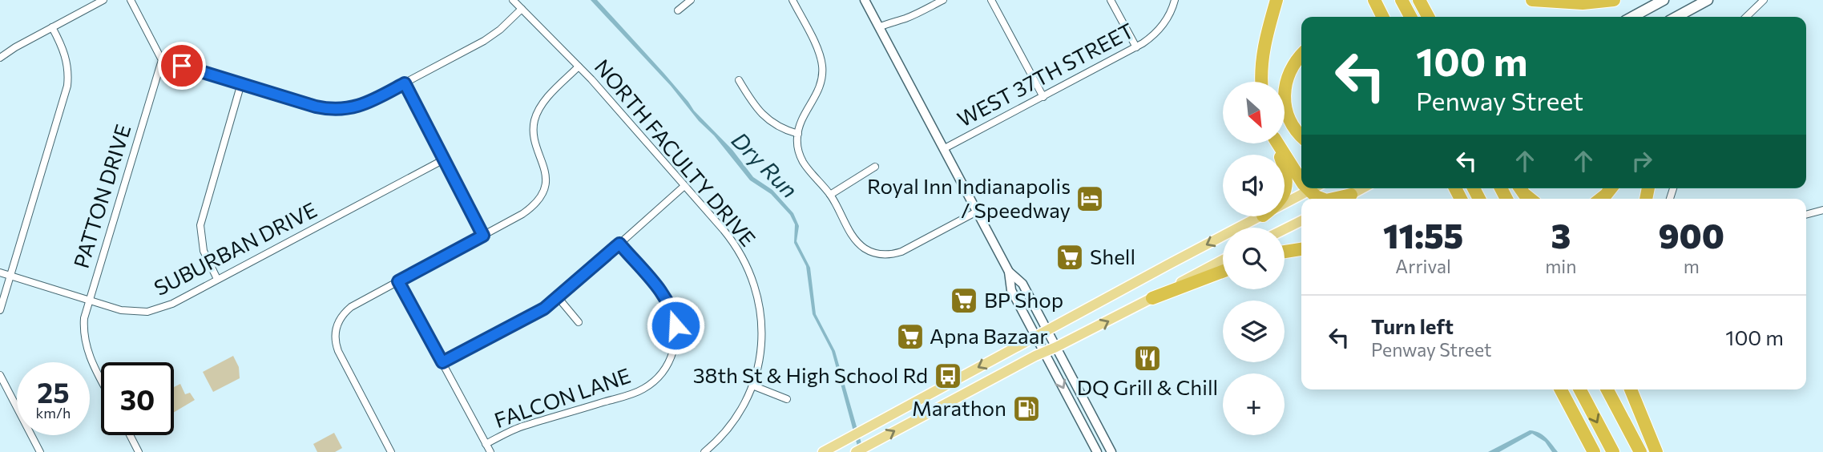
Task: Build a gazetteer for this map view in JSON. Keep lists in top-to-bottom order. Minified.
{"streets":{"street":["WEST 37TH STREET","NORTH FACULTY DRIVE","PATTON DRIVE","SUBURBAN DRIVE","FALCON LANE"]},"crossings":[["PATTON DRIVE","SUBURBAN DRIVE"]],"water":["Dry Run"],"places":{"hotel":["Royal Inn Indianapolis / Speedway"],"supermarket":["Shell","BP Shop","Apna Bazaar"],"restaurant":["DQ Grill & Chill"],"bus stop":["38th St & High School Rd"],"fuel station":["Marathon"]},"north":"bottom right","page":{"turn":["100 m","Penway Street"],"map_buttons":"+","eta":["11:55","Arrival","3","min","900","m"],"list":[{"name":"Turn left","note":"Penway Street","value":"100 m"}],"speed":"25 km/h","limit":"30"}}
